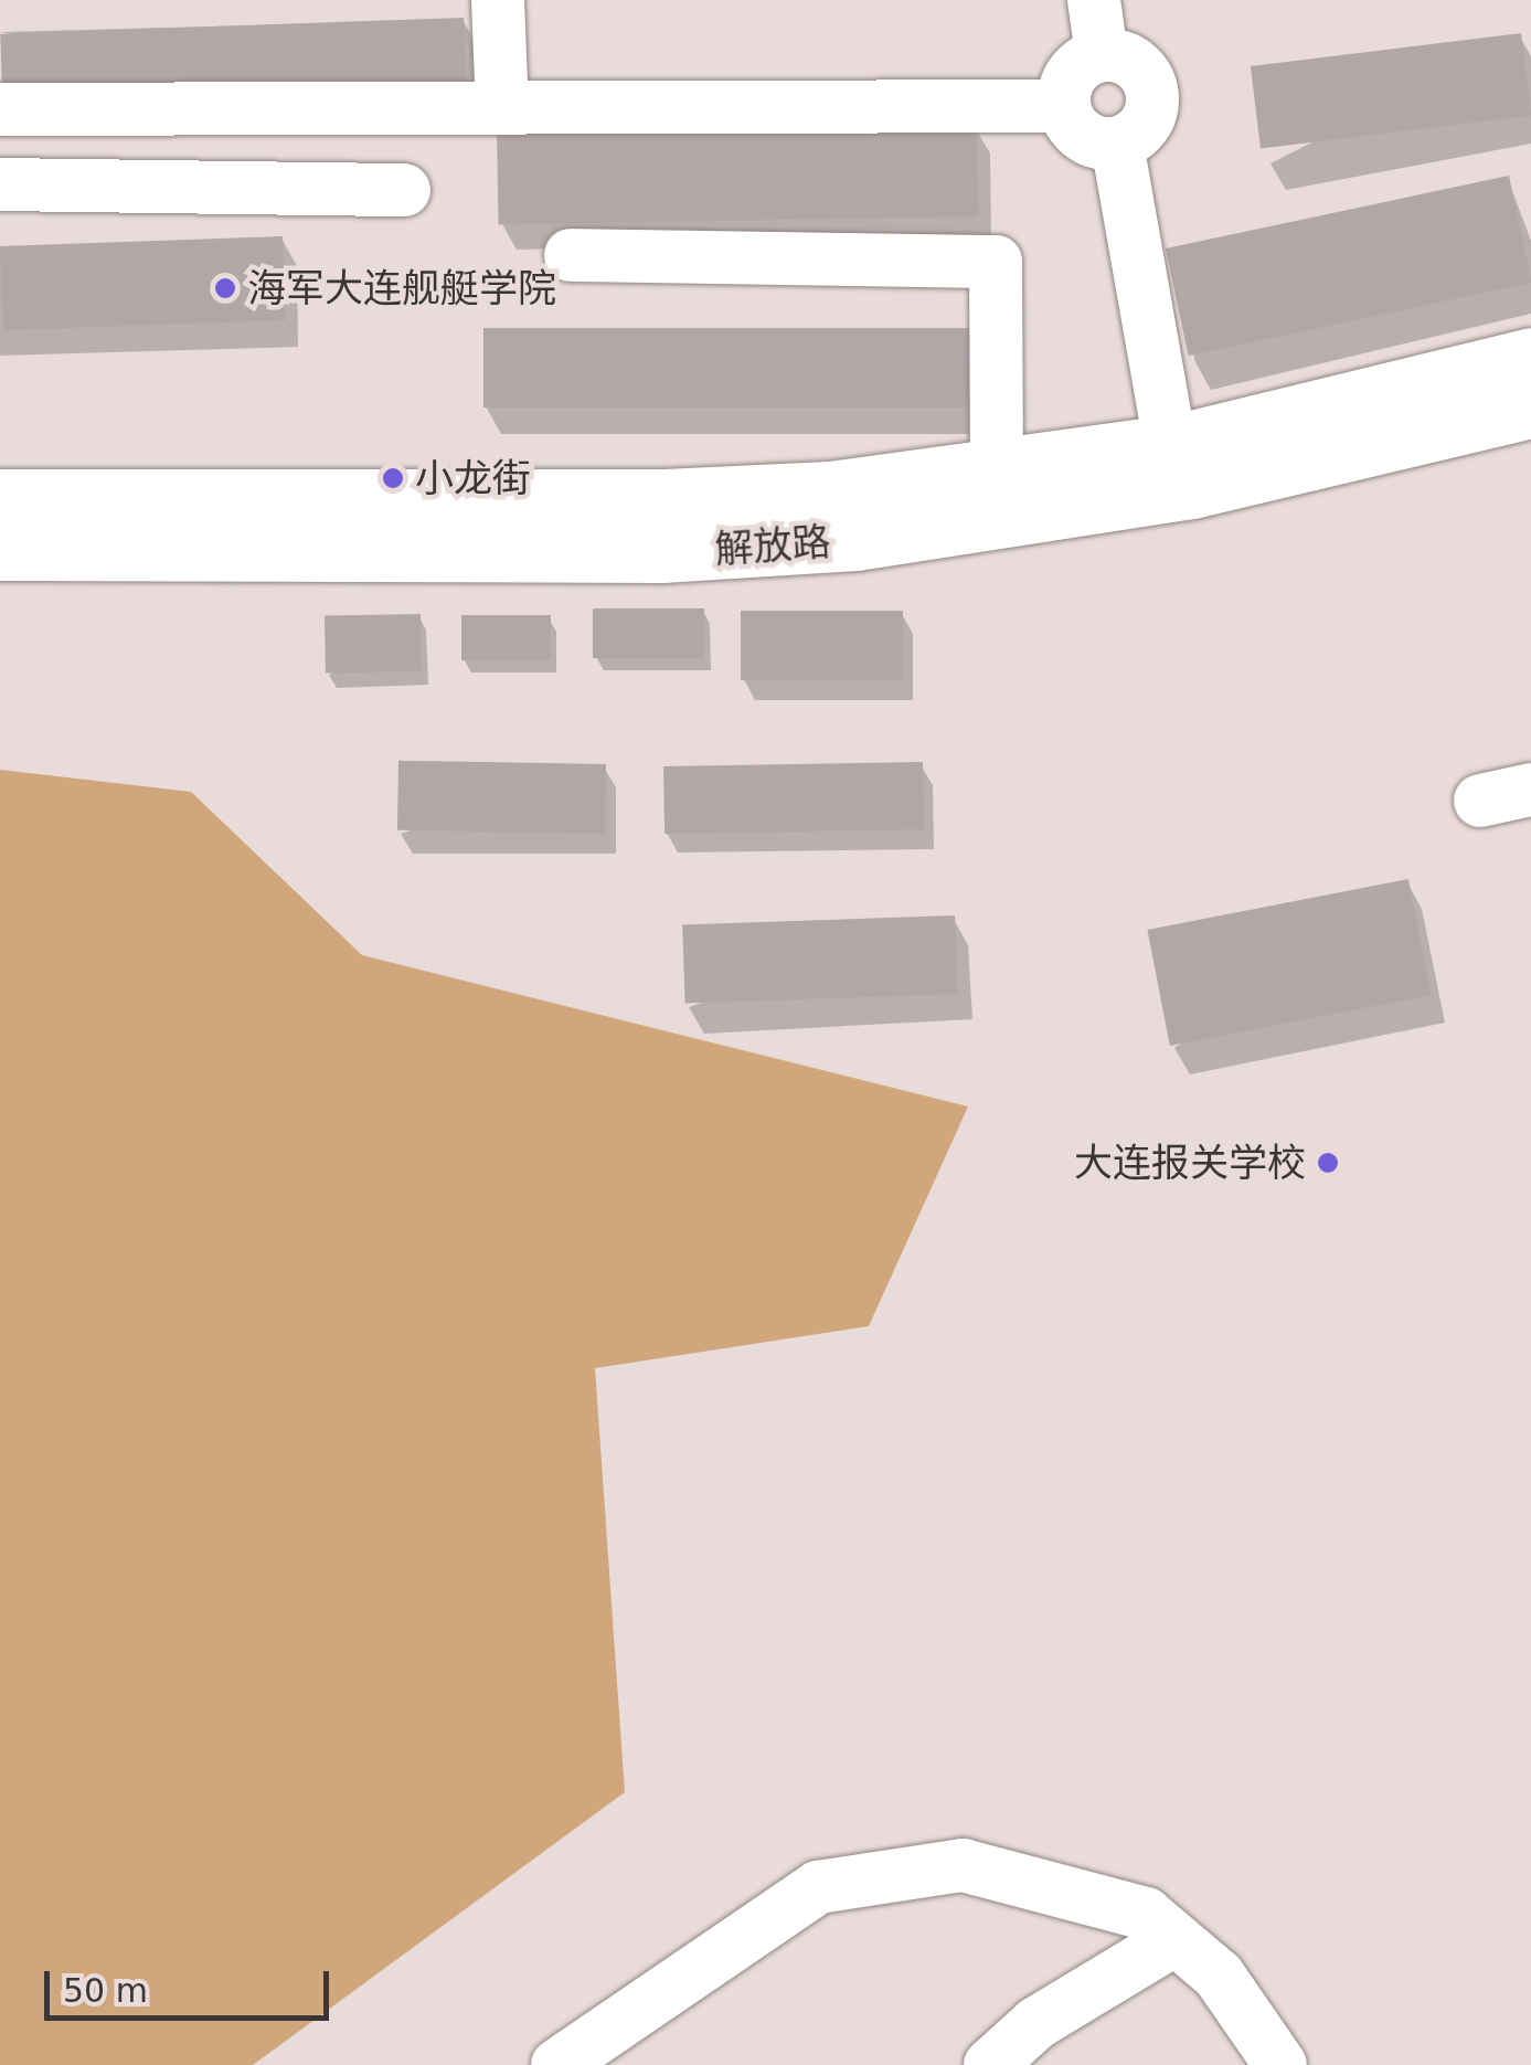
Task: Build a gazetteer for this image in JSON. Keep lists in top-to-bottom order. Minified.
{"streets":{"main road":["解放路"]},"places":["海军大连舰艇学院","小龙街","大连报关学校"],"scale_bar":"50 m"}
